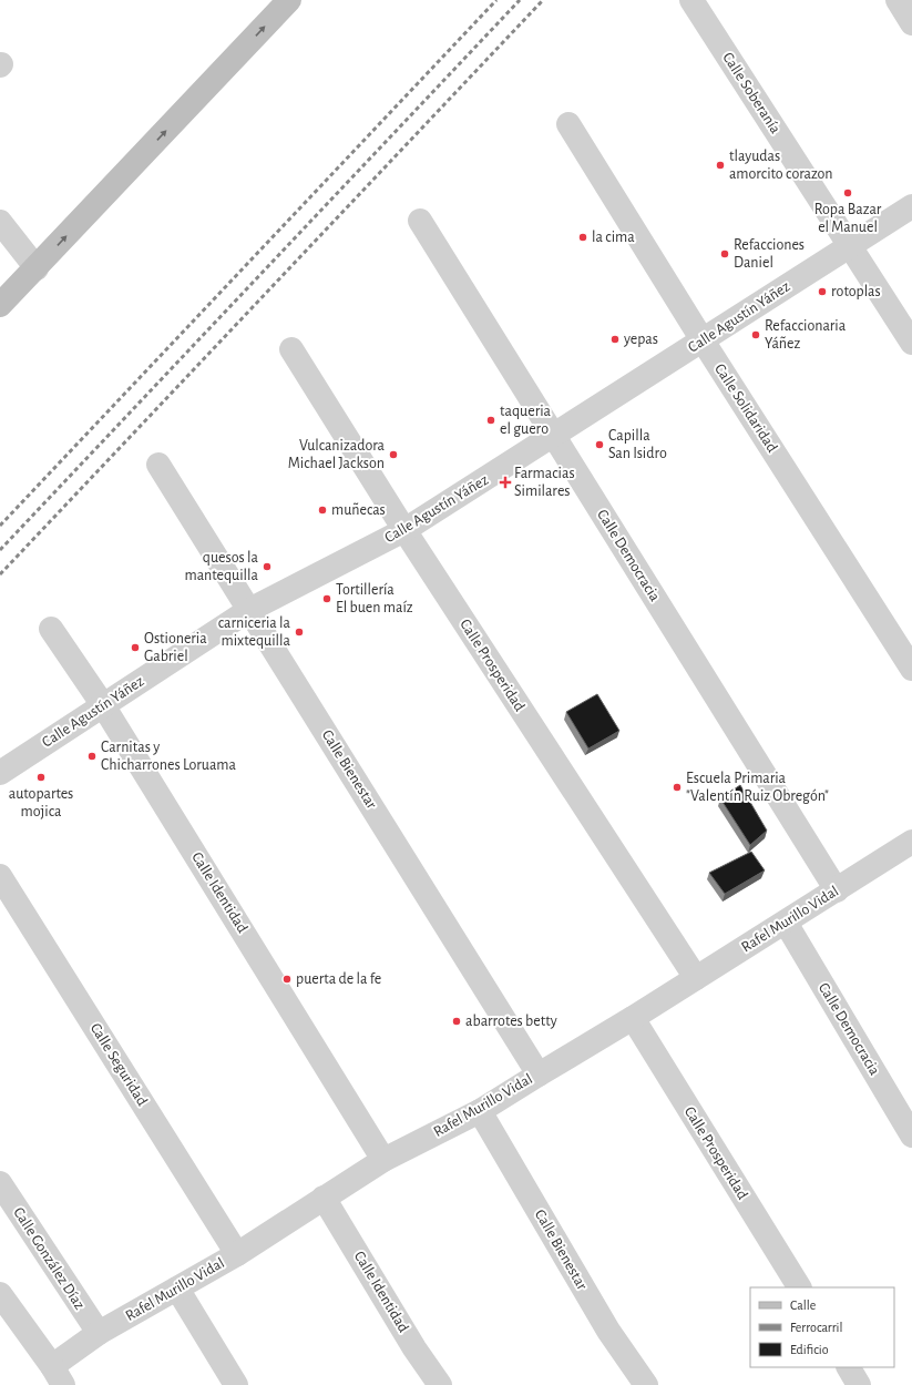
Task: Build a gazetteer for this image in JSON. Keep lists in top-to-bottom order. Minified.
{"streets":{"street":["Calle Soberanía","Calle Agustín Yáñez","Calle Solidaridad","Calle Democracia","Calle Prosperidad","Calle Bienestar","Calle Identidad","Rafel Murillo Vidal","Calle Seguridad","Calle González Díaz"]},"crossings":[["Calle Soberanía","Calle Agustín Yáñez"],["Calle Agustín Yáñez","Calle Solidaridad"],["Calle Agustín Yáñez","Calle Democracia"],["Calle Agustín Yáñez","Calle Prosperidad"],["Calle Agustín Yáñez","Calle Bienestar"],["Calle Agustín Yáñez","Calle Identidad"],["Calle Democracia","Rafel Murillo Vidal"],["Calle Prosperidad","Rafel Murillo Vidal"],["Calle Bienestar","Rafel Murillo Vidal"],["Calle Identidad","Rafel Murillo Vidal"],["Rafel Murillo Vidal","Calle Seguridad"],["Rafel Murillo Vidal","Calle González Díaz"]],"places":{"other":["tlayudas amorcito corazon","Ropa Bazar el Manuel","la cima","Refacciones Daniel","rotoplas","Refaccionaria Yáñez","yepas","taqueria el guero","Capilla San Isidro","Vulcanizadora Michael Jackson","muñecas","quesos la mantequilla","Tortillería El buen maíz","carniceria la mixtequilla","Ostioneria Gabriel","Carnitas y Chicharrones Loruama","autopartes mojica","Escuela Primaria \"Valentín Ruiz Obregón\"","puerta de la fe","abarrotes betty"],"health":["Farmacias Similares"]},"legend":["Calle","Ferrocarril","Edificio"]}
